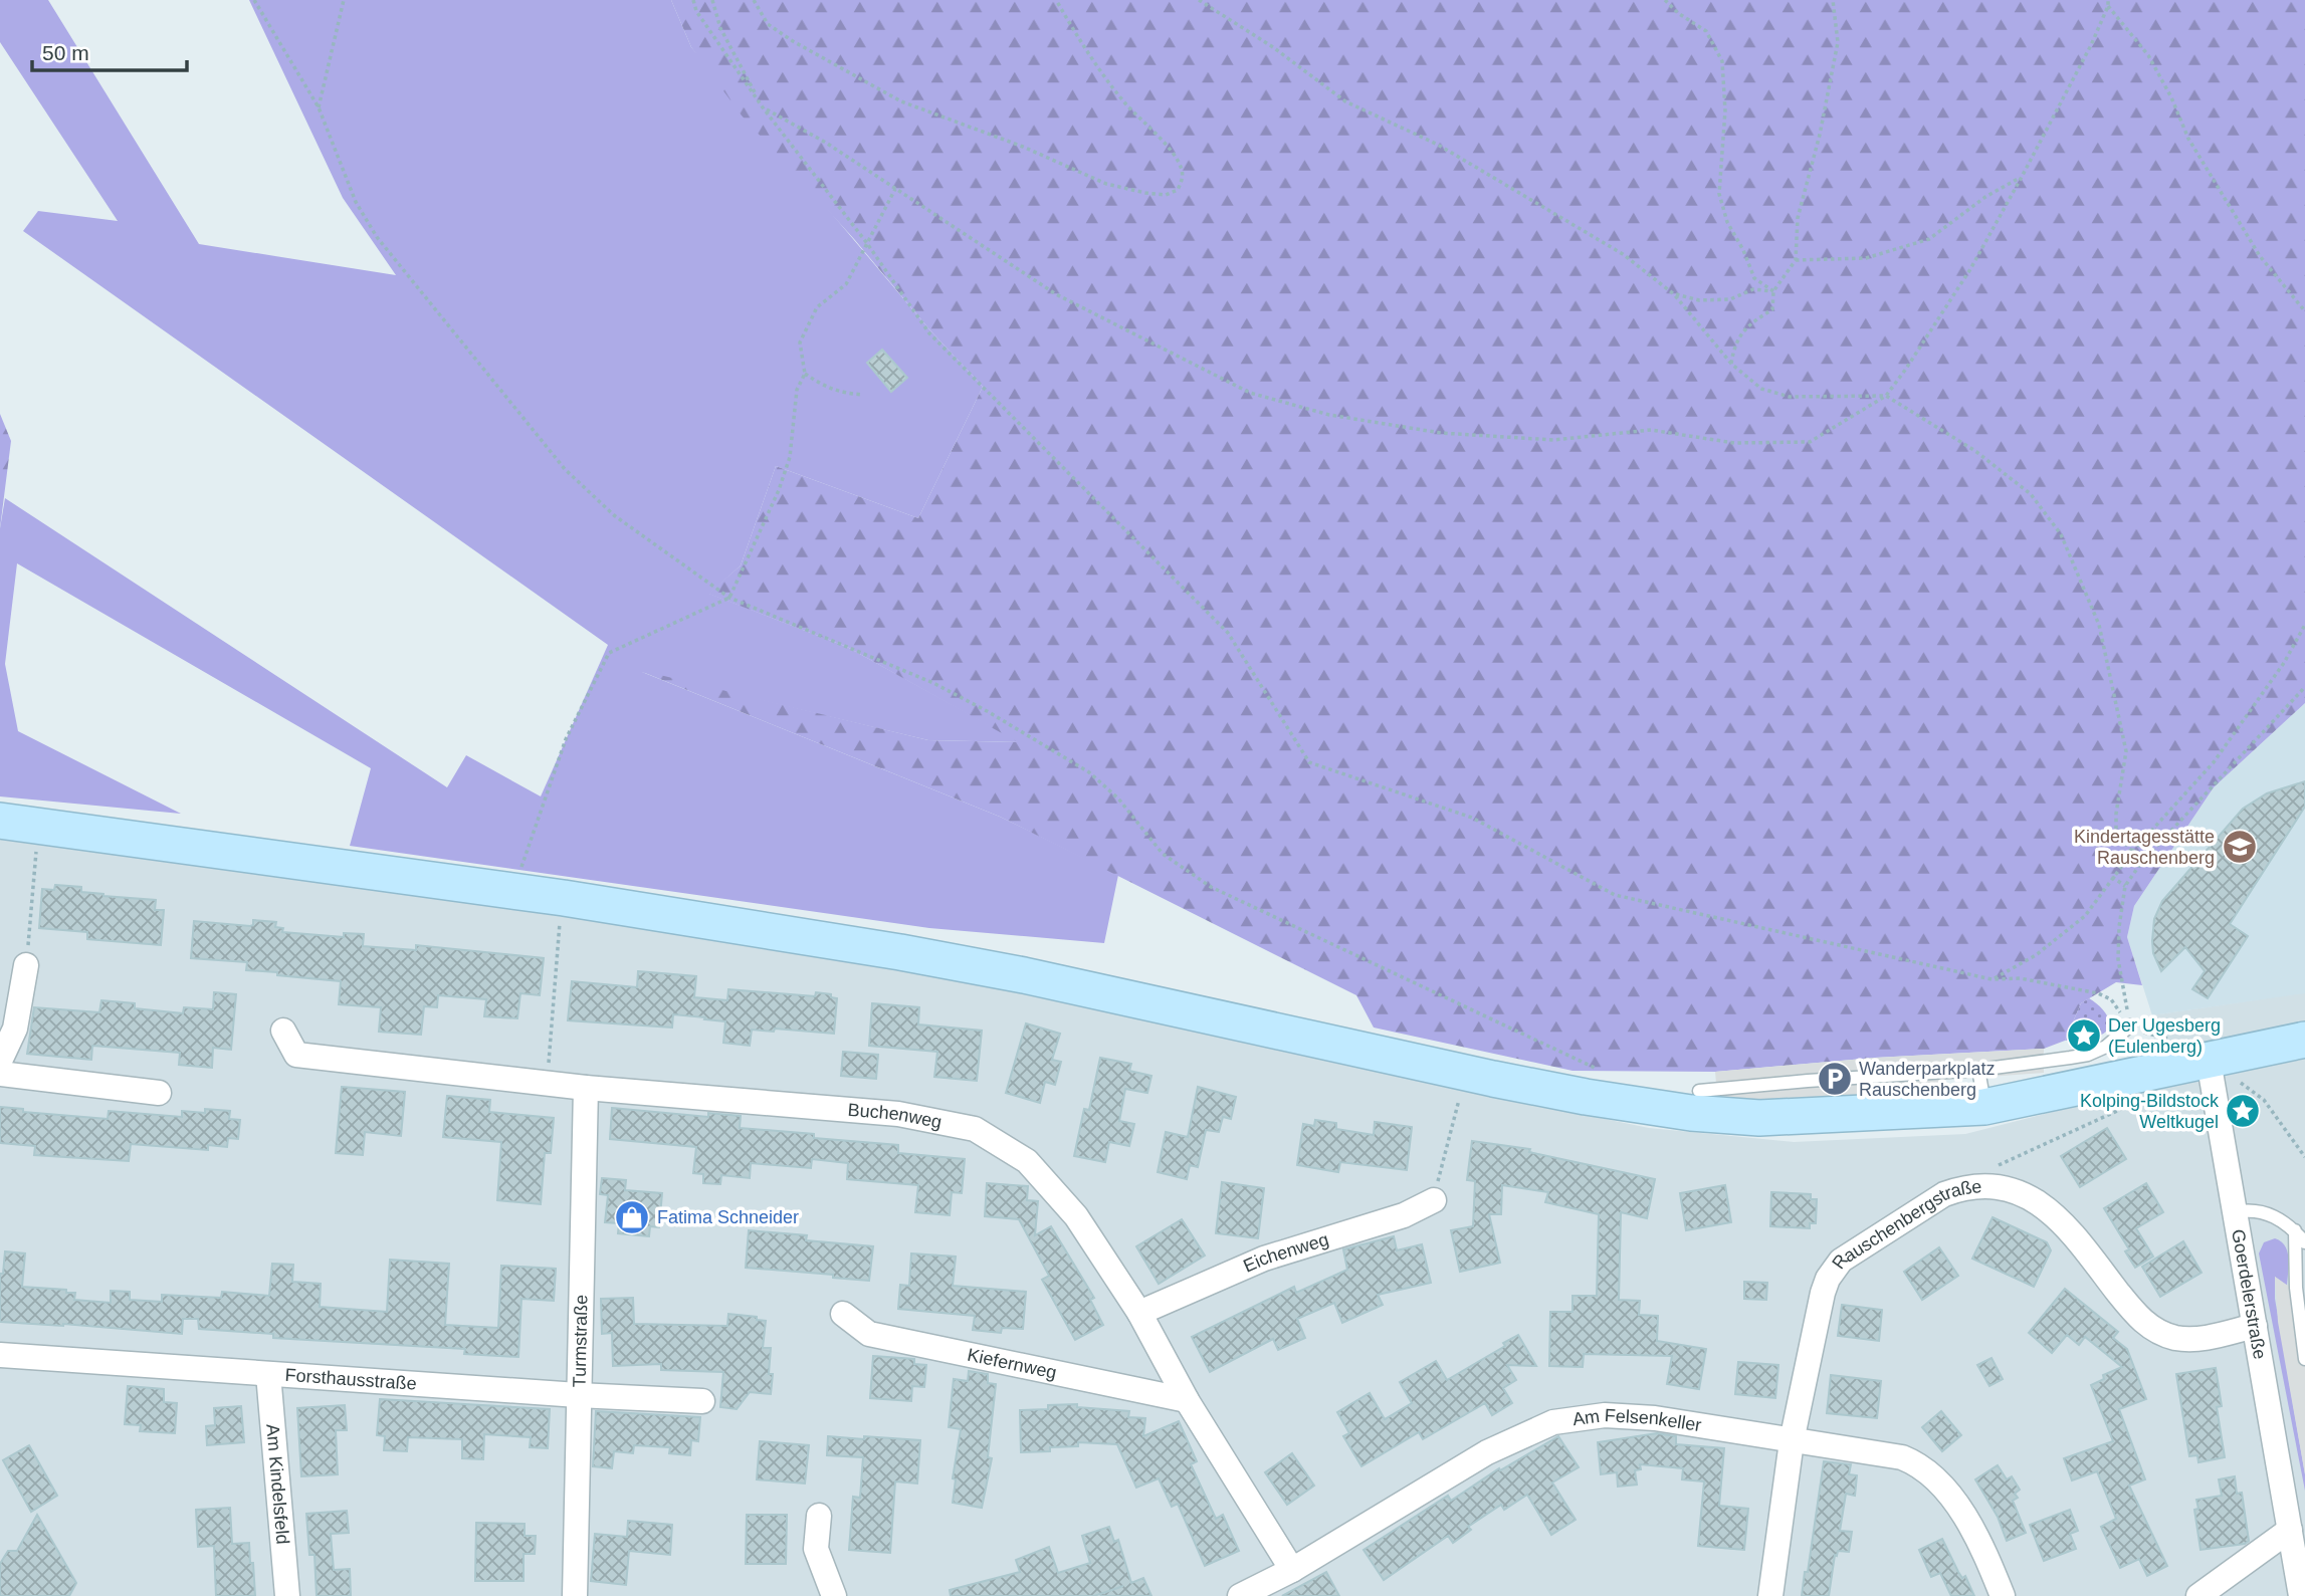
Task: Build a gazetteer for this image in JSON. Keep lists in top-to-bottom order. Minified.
{"streets":{"street":["Buchenweg","Rauschenbergstraße","Eichenweg","Goerdelerstraße","Turmstraße","Kiefernweg","Forsthausstraße","Am Felsenkeller","Am Kindelsfeld"]},"crossings":[["Buchenweg","Eichenweg"],["Buchenweg","Turmstraße"],["Buchenweg","Kiefernweg"],["Buchenweg","Am Felsenkeller"],["Rauschenbergstraße","Goerdelerstraße"],["Rauschenbergstraße","Am Felsenkeller"],["Turmstraße","Forsthausstraße"],["Forsthausstraße","Am Kindelsfeld"]],"places":{"school or university":["Kindertagesstätte Rauschenberg"],"place":["Der Ugesberg (Eulenberg)","Kolping-Bildstock Weltkugel"],"parking":["Wanderparkplatz Rauschenberg"],"shop":["Fatima Schneider"]},"scale_bar":"50 m"}
